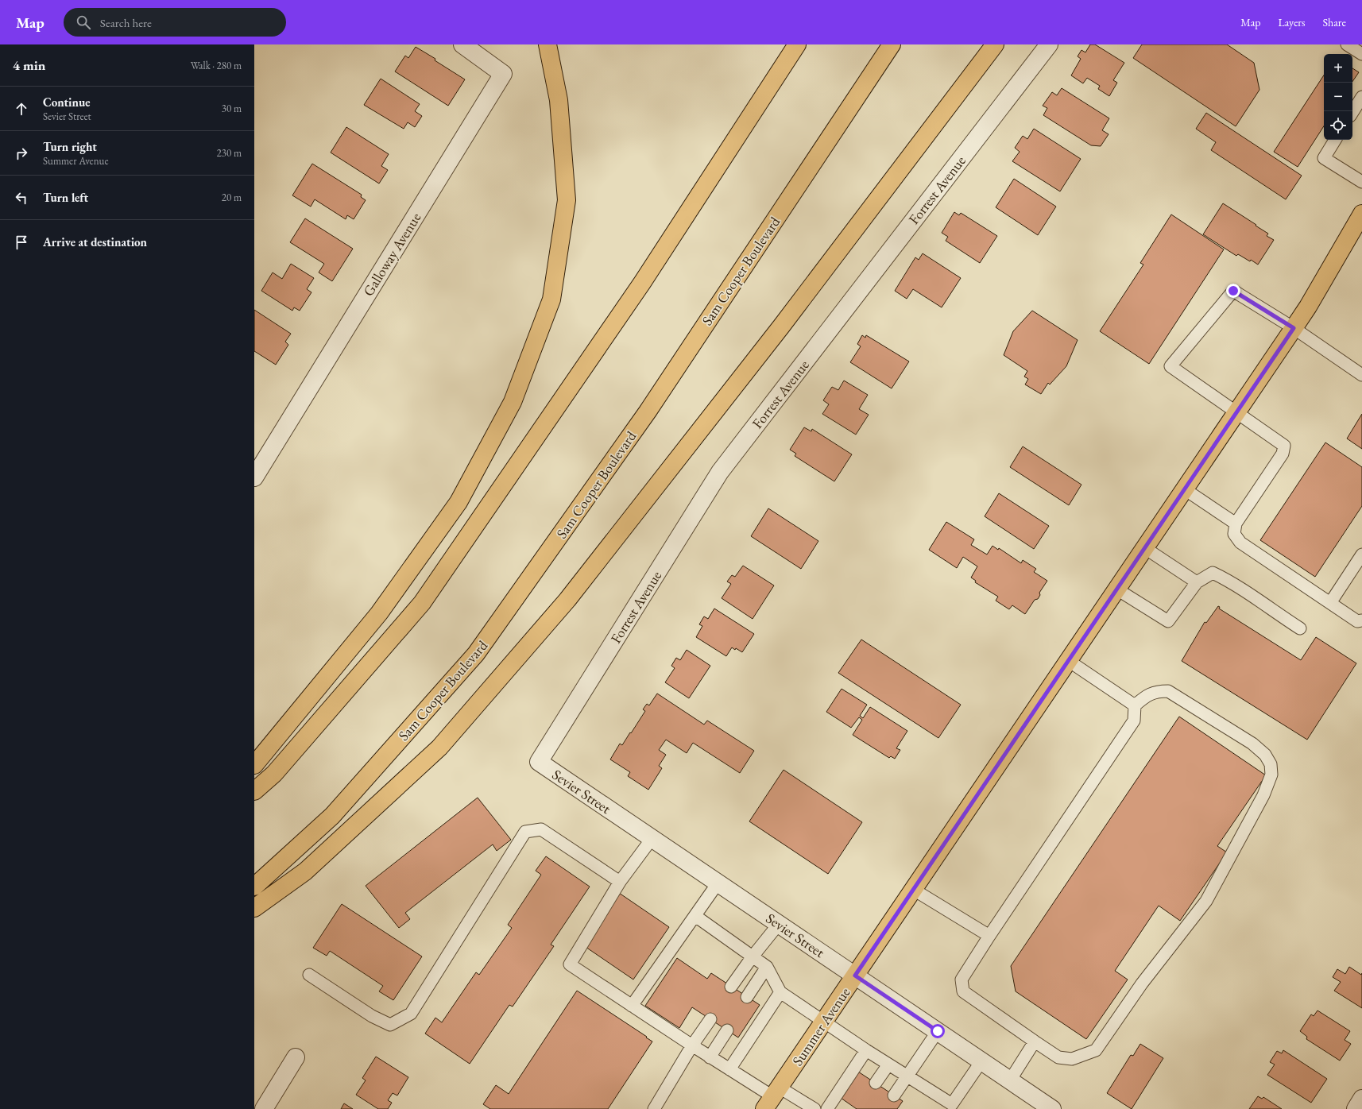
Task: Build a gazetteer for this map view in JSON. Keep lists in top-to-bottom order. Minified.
{"streets":{"main road":["Sam Cooper Boulevard","Summer Avenue"],"street":["Forrest Avenue","Galloway Avenue","Sevier Street"]},"crossings":[["Forrest Avenue","Sevier Street"],["Sevier Street","Summer Avenue"]],"page":{"header":"Map","search":"Search here","nav":["Map","Layers","Share"],"heading":["4 min","Walk · 280 m"],"map_buttons":["+","−"],"list":[["Continue","Sevier Street","30 m"],["Turn right","Summer Avenue","230 m"],["Turn left","20 m"],"Arrive at destination"]}}
